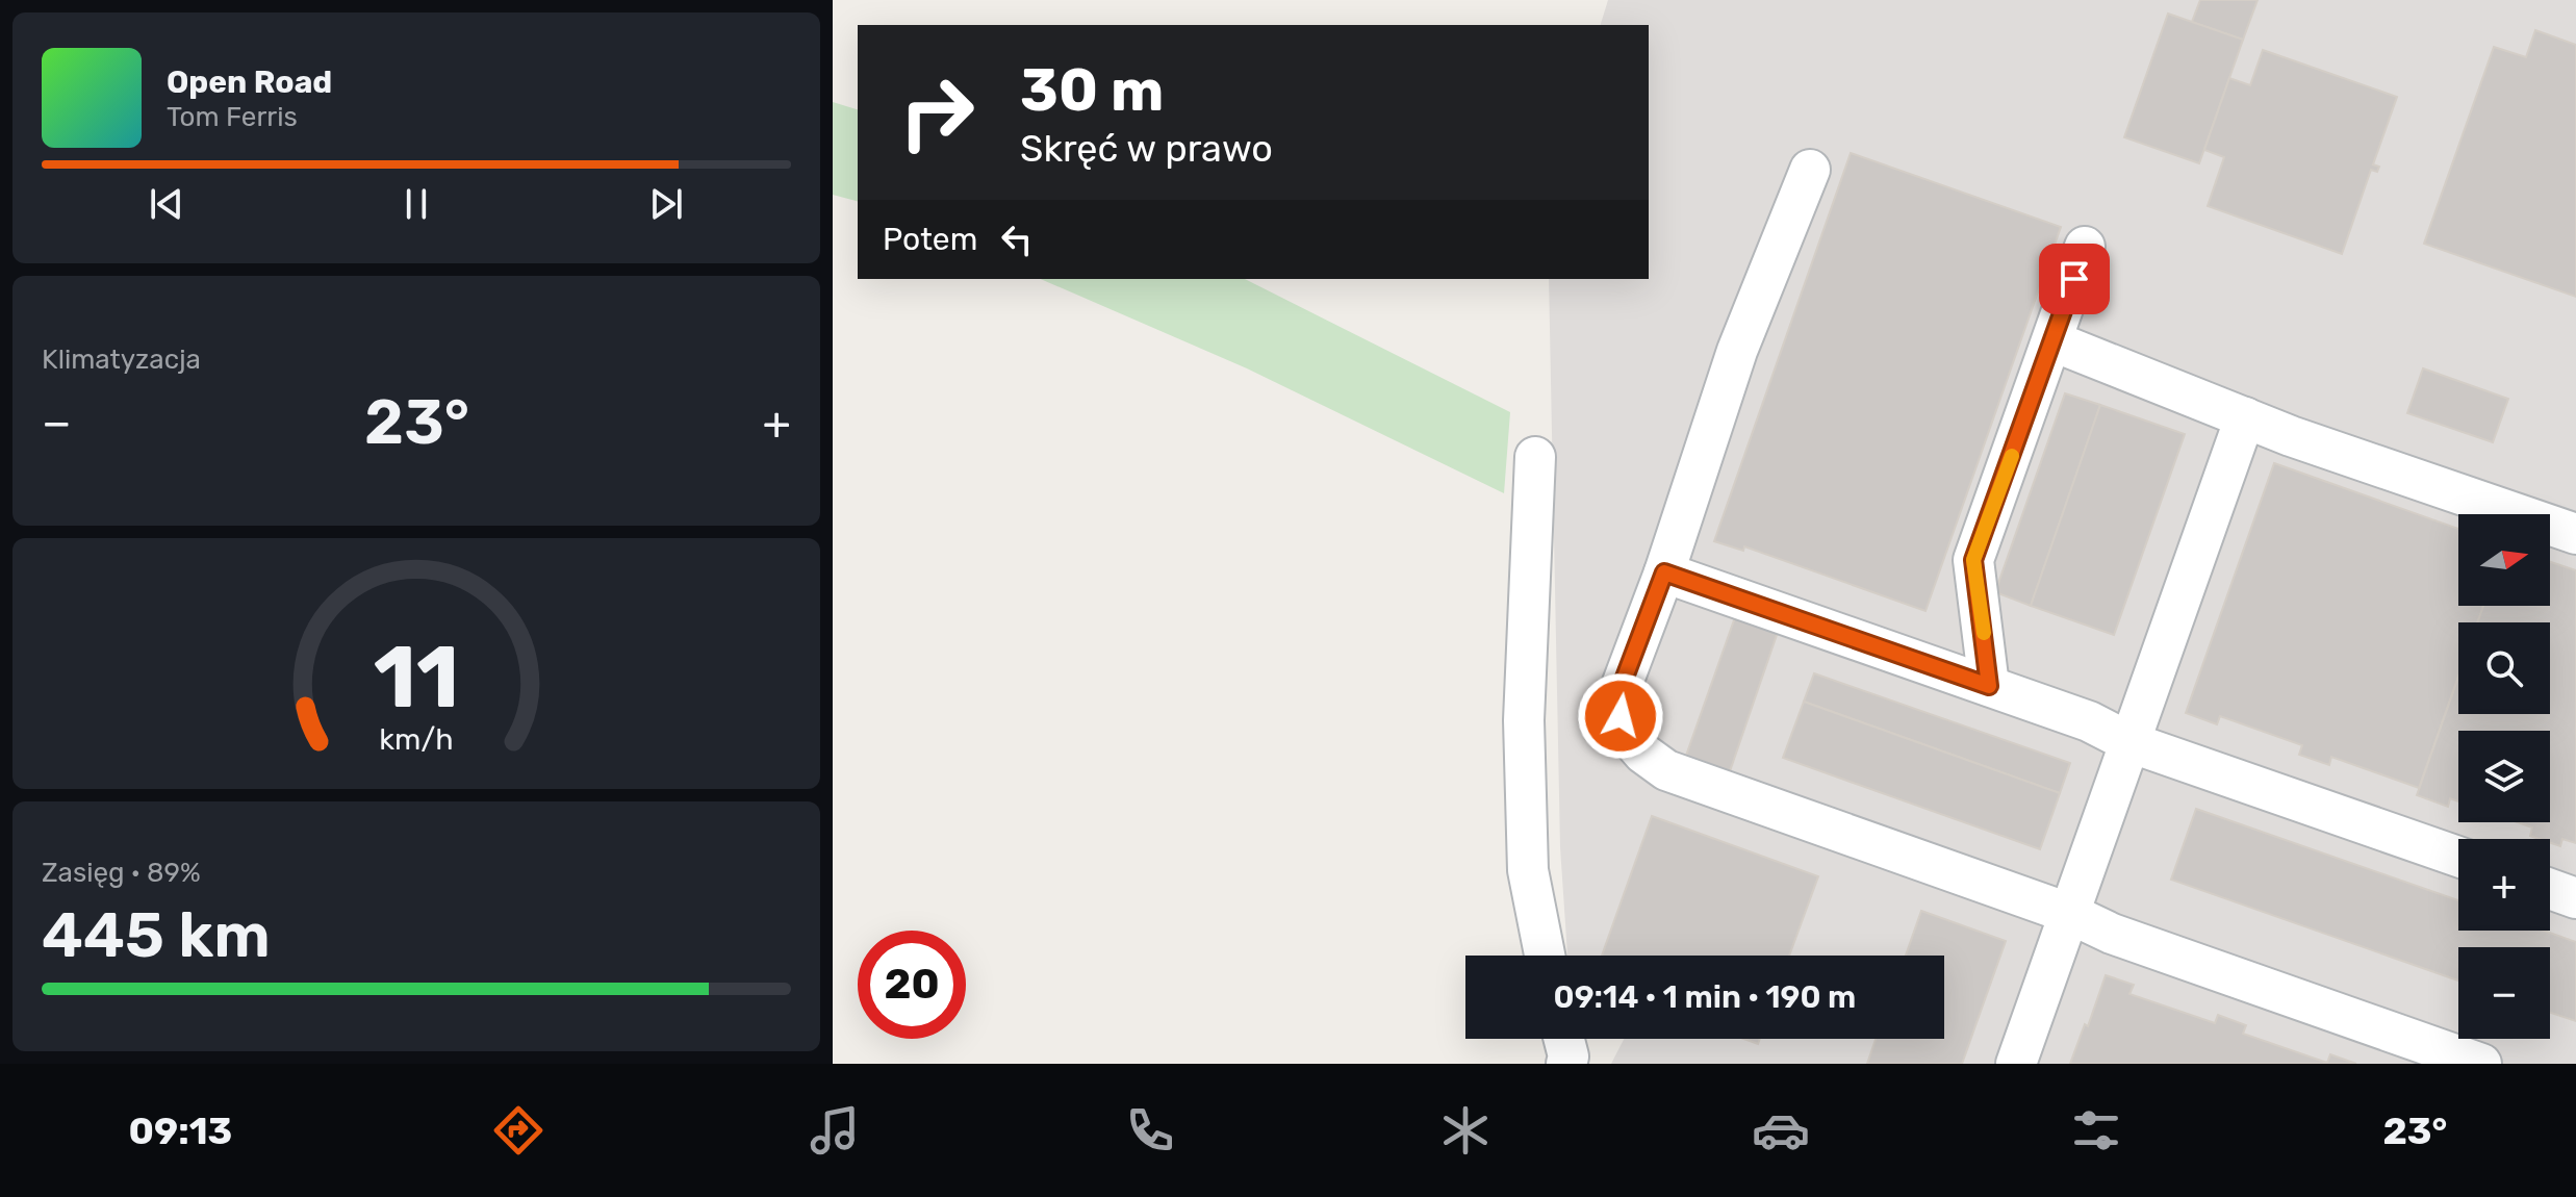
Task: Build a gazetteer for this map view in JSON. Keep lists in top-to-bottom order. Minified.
{"north":"right","page":{"turn":["30 m","Skręć w prawo"],"song":["Open Road","Tom Ferris"],"then":"Potem","tile":["Klimatyzacja",["Zasięg · 89%","445 km"]],"heat":["−","23°","+"],"map_buttons":["+","−"],"limit":"20","trip":"09:14 · 1 min · 190 m","tabs":["09:13","23°"],"gauge":["11","km/h"]}}
